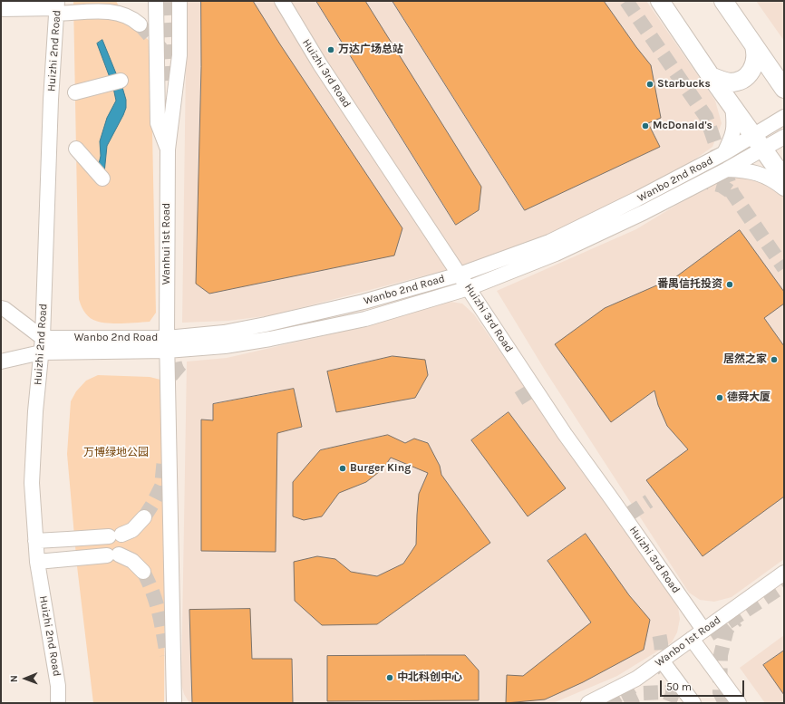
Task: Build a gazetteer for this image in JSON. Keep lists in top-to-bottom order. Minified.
{"streets":{"street":["Huizhi 2nd Road","Huizhi 3rd Road","Wanbo 2nd Road","Wanhui 1st Road","Wanbo 1st Road"]},"crossings":[["Huizhi 2nd Road","Wanbo 2nd Road"],["Huizhi 3rd Road","Wanbo 2nd Road"],["Huizhi 3rd Road","Wanbo 1st Road"],["Wanbo 2nd Road","Wanhui 1st Road"]],"parks":["万博绿地公园"],"places":["万达广场总站","Starbucks","McDonald's","番禺信托投资","居然之家","德舜大厦","Burger King","中北科创中心"],"scale_bar":"50 m","north":"left"}
